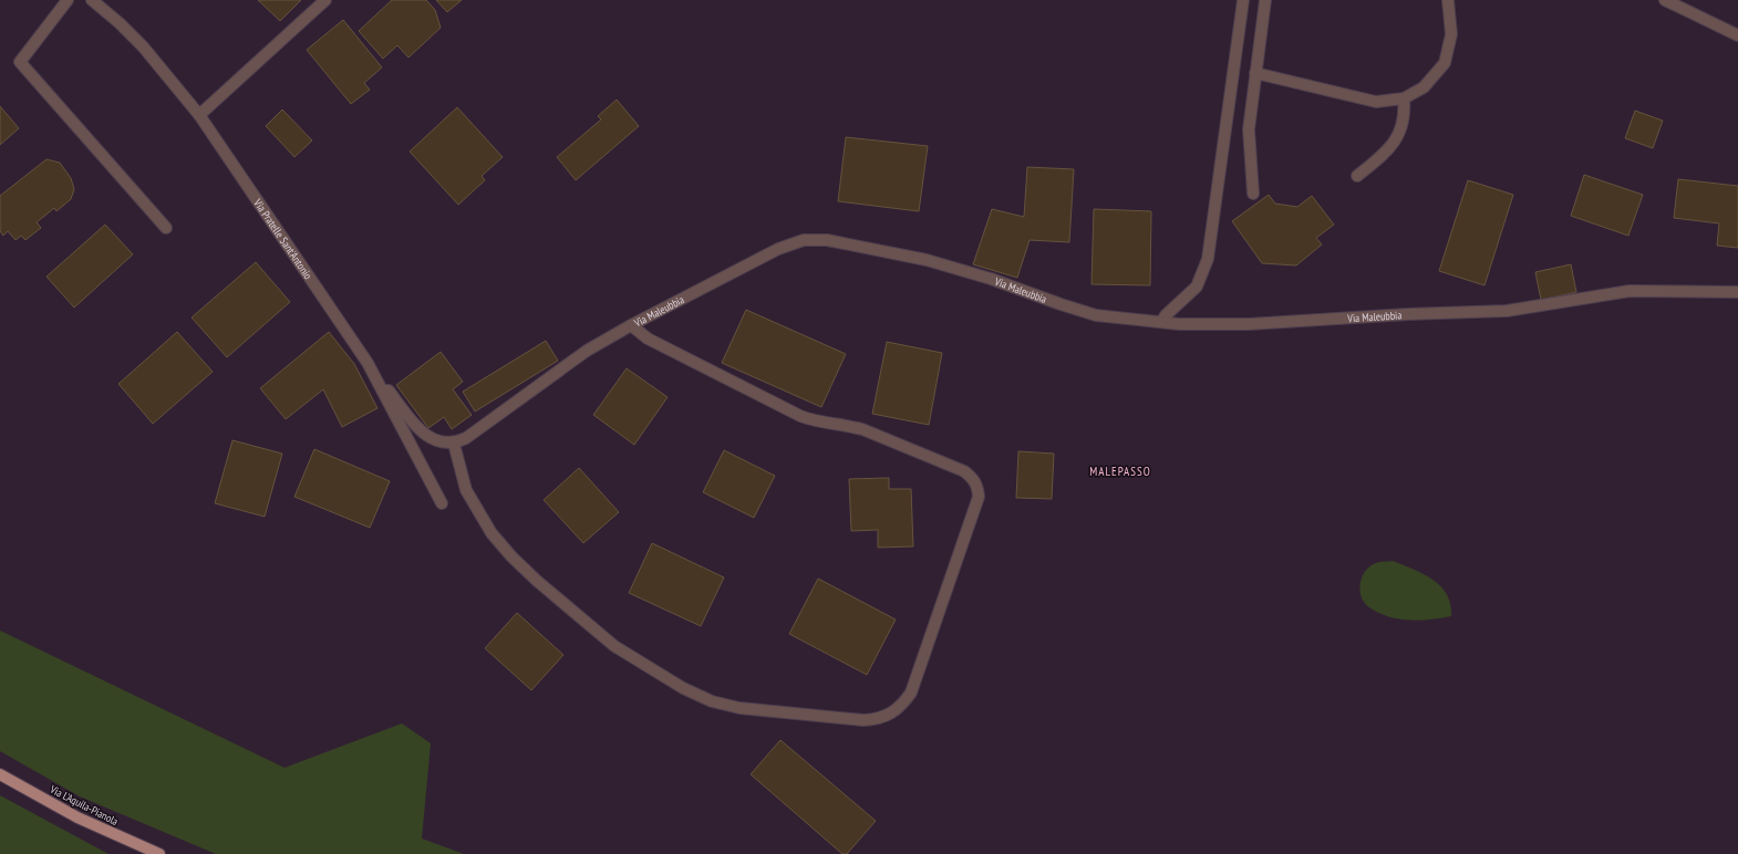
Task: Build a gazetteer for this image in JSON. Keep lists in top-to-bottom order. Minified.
{"streets":{"main road":["Via L'Aquila-Pianola"],"street":["Via Pratelle Sant'Antonio","Via Maleubbia"]},"districts":["MALEPASSO"]}
